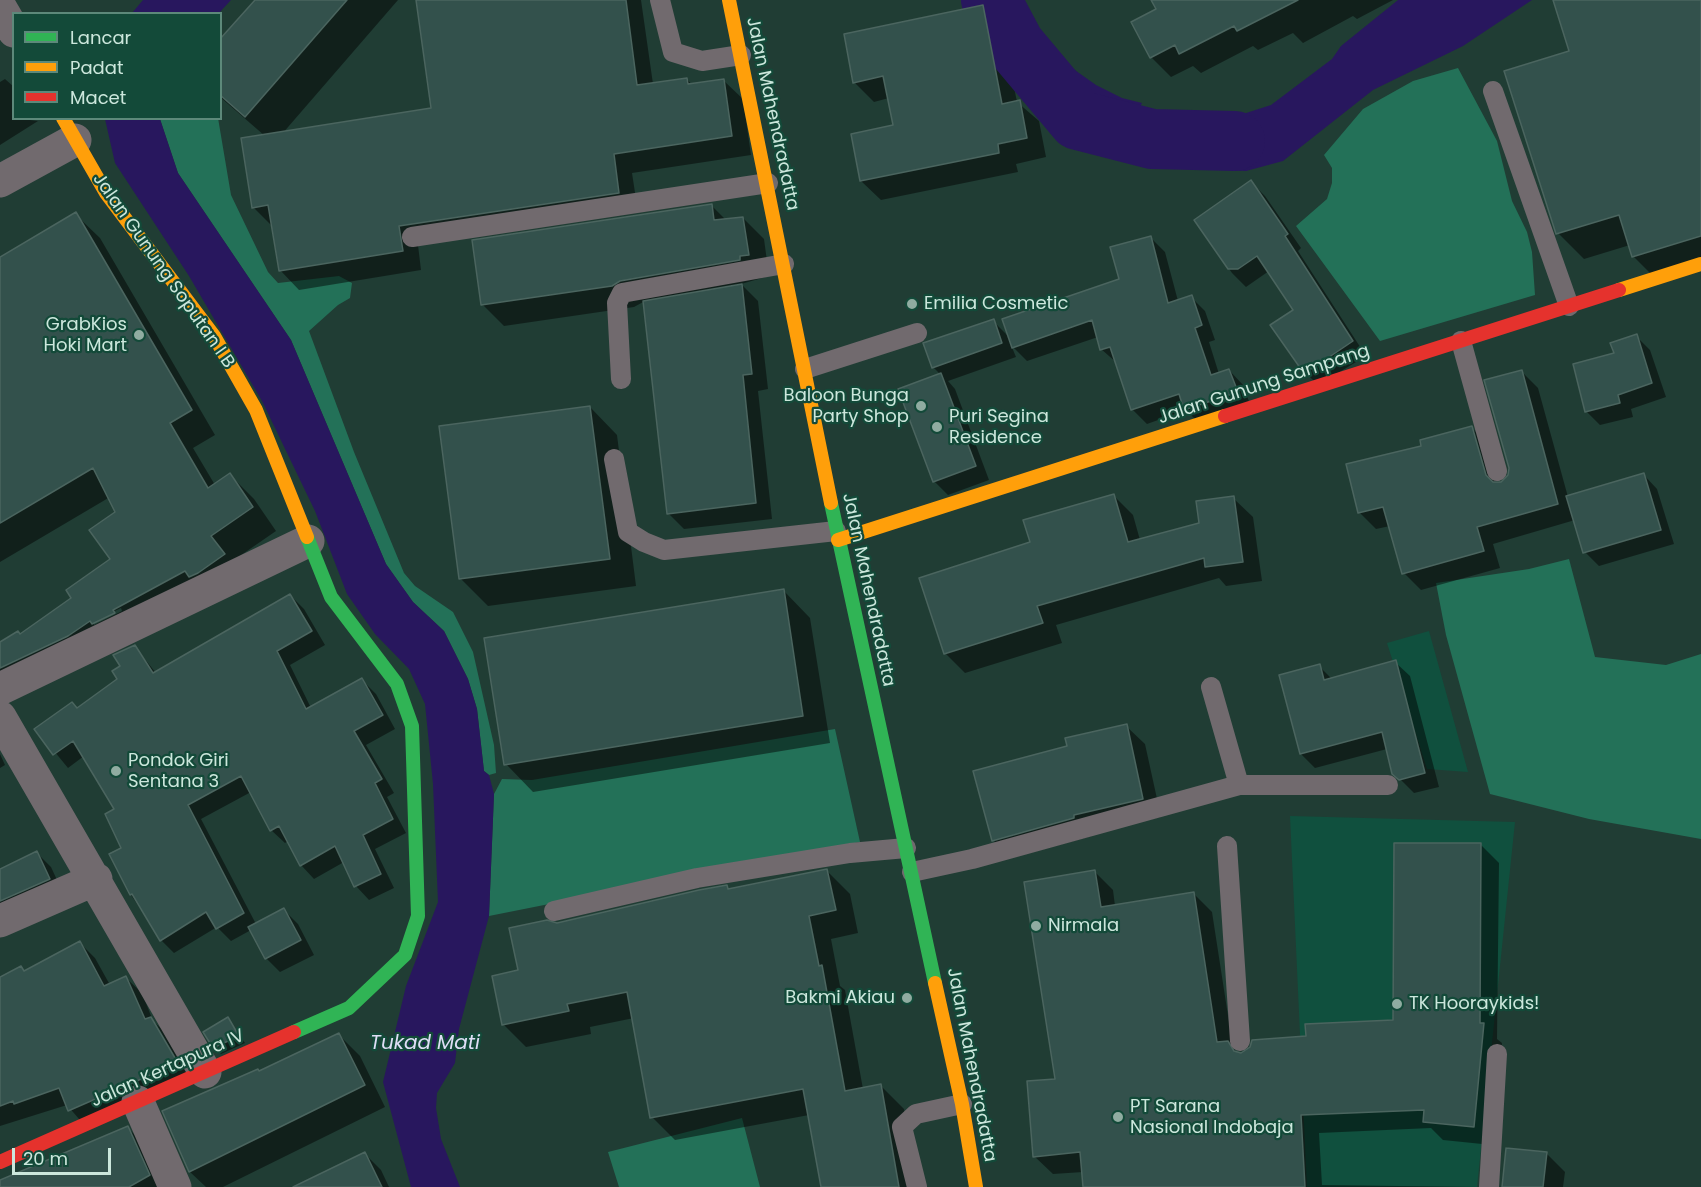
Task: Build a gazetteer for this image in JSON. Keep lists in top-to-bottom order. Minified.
{"streets":{"street":["Jalan Mahendradatta","Jalan Gunung Soputan I B","Jalan Gunung Sampang","Jalan Kertapura IV"]},"crossings":[["Jalan Mahendradatta","Jalan Gunung Sampang"],["Jalan Gunung Soputan I B","Jalan Kertapura IV"]],"water":["Tukad Mati"],"places":["Emilia Cosmetic","GrabKios Hoki Mart","Baloon Bunga Party Shop","Puri Segina Residence","Pondok Giri Sentana 3","Nirmala","Bakmi Akiau","TK Hooraykids!","PT Sarana Nasional Indobaja"],"legend":["Lancar","Padat","Macet"],"scale_bar":"20 m"}
